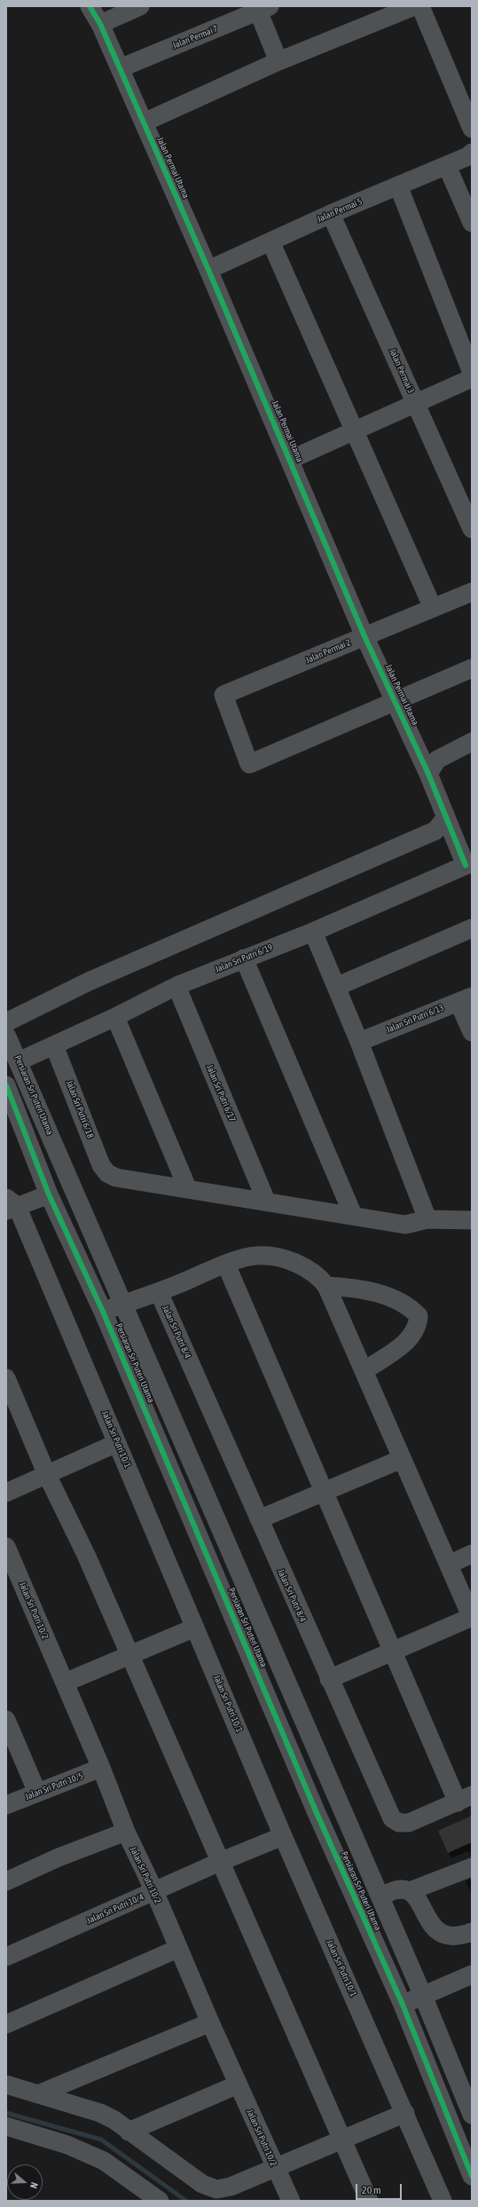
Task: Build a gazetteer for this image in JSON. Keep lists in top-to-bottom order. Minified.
{"streets":{"street":["Jalan Permai 7","Jalan Permai Utama","Jalan Permai 5","Jalan Permai 3","Jalan Permai 2","Jalan Sri Putri 6/19","Jalan Sri Putri 6/13","Jalan Sri Putri 6/17","Persiaran Sri Puteri Utama","Jalan Sri Putri 6/18","Jalan Sri Putri 8/4","Jalan Sri Putri 10/1","Jalan Sri Putri 10/2","Jalan Sri Putri 10/5","Jalan Sri Putri 10/4"]},"crossings":[["Jalan Permai 7","Jalan Permai Utama"],["Jalan Permai Utama","Jalan Permai 5"],["Jalan Permai Utama","Jalan Permai 2"],["Jalan Permai Utama","Jalan Sri Putri 6/19"],["Jalan Permai 5","Jalan Permai 3"],["Jalan Sri Putri 6/19","Jalan Sri Putri 6/17"],["Jalan Sri Putri 6/19","Persiaran Sri Puteri Utama"],["Jalan Sri Putri 6/19","Jalan Sri Putri 6/18"],["Jalan Sri Putri 10/1","Jalan Sri Putri 10/4"],["Jalan Sri Putri 10/2","Jalan Sri Putri 10/5"],["Jalan Sri Putri 10/2","Jalan Sri Putri 10/4"]],"scale_bar":"20 m","north":"right"}
